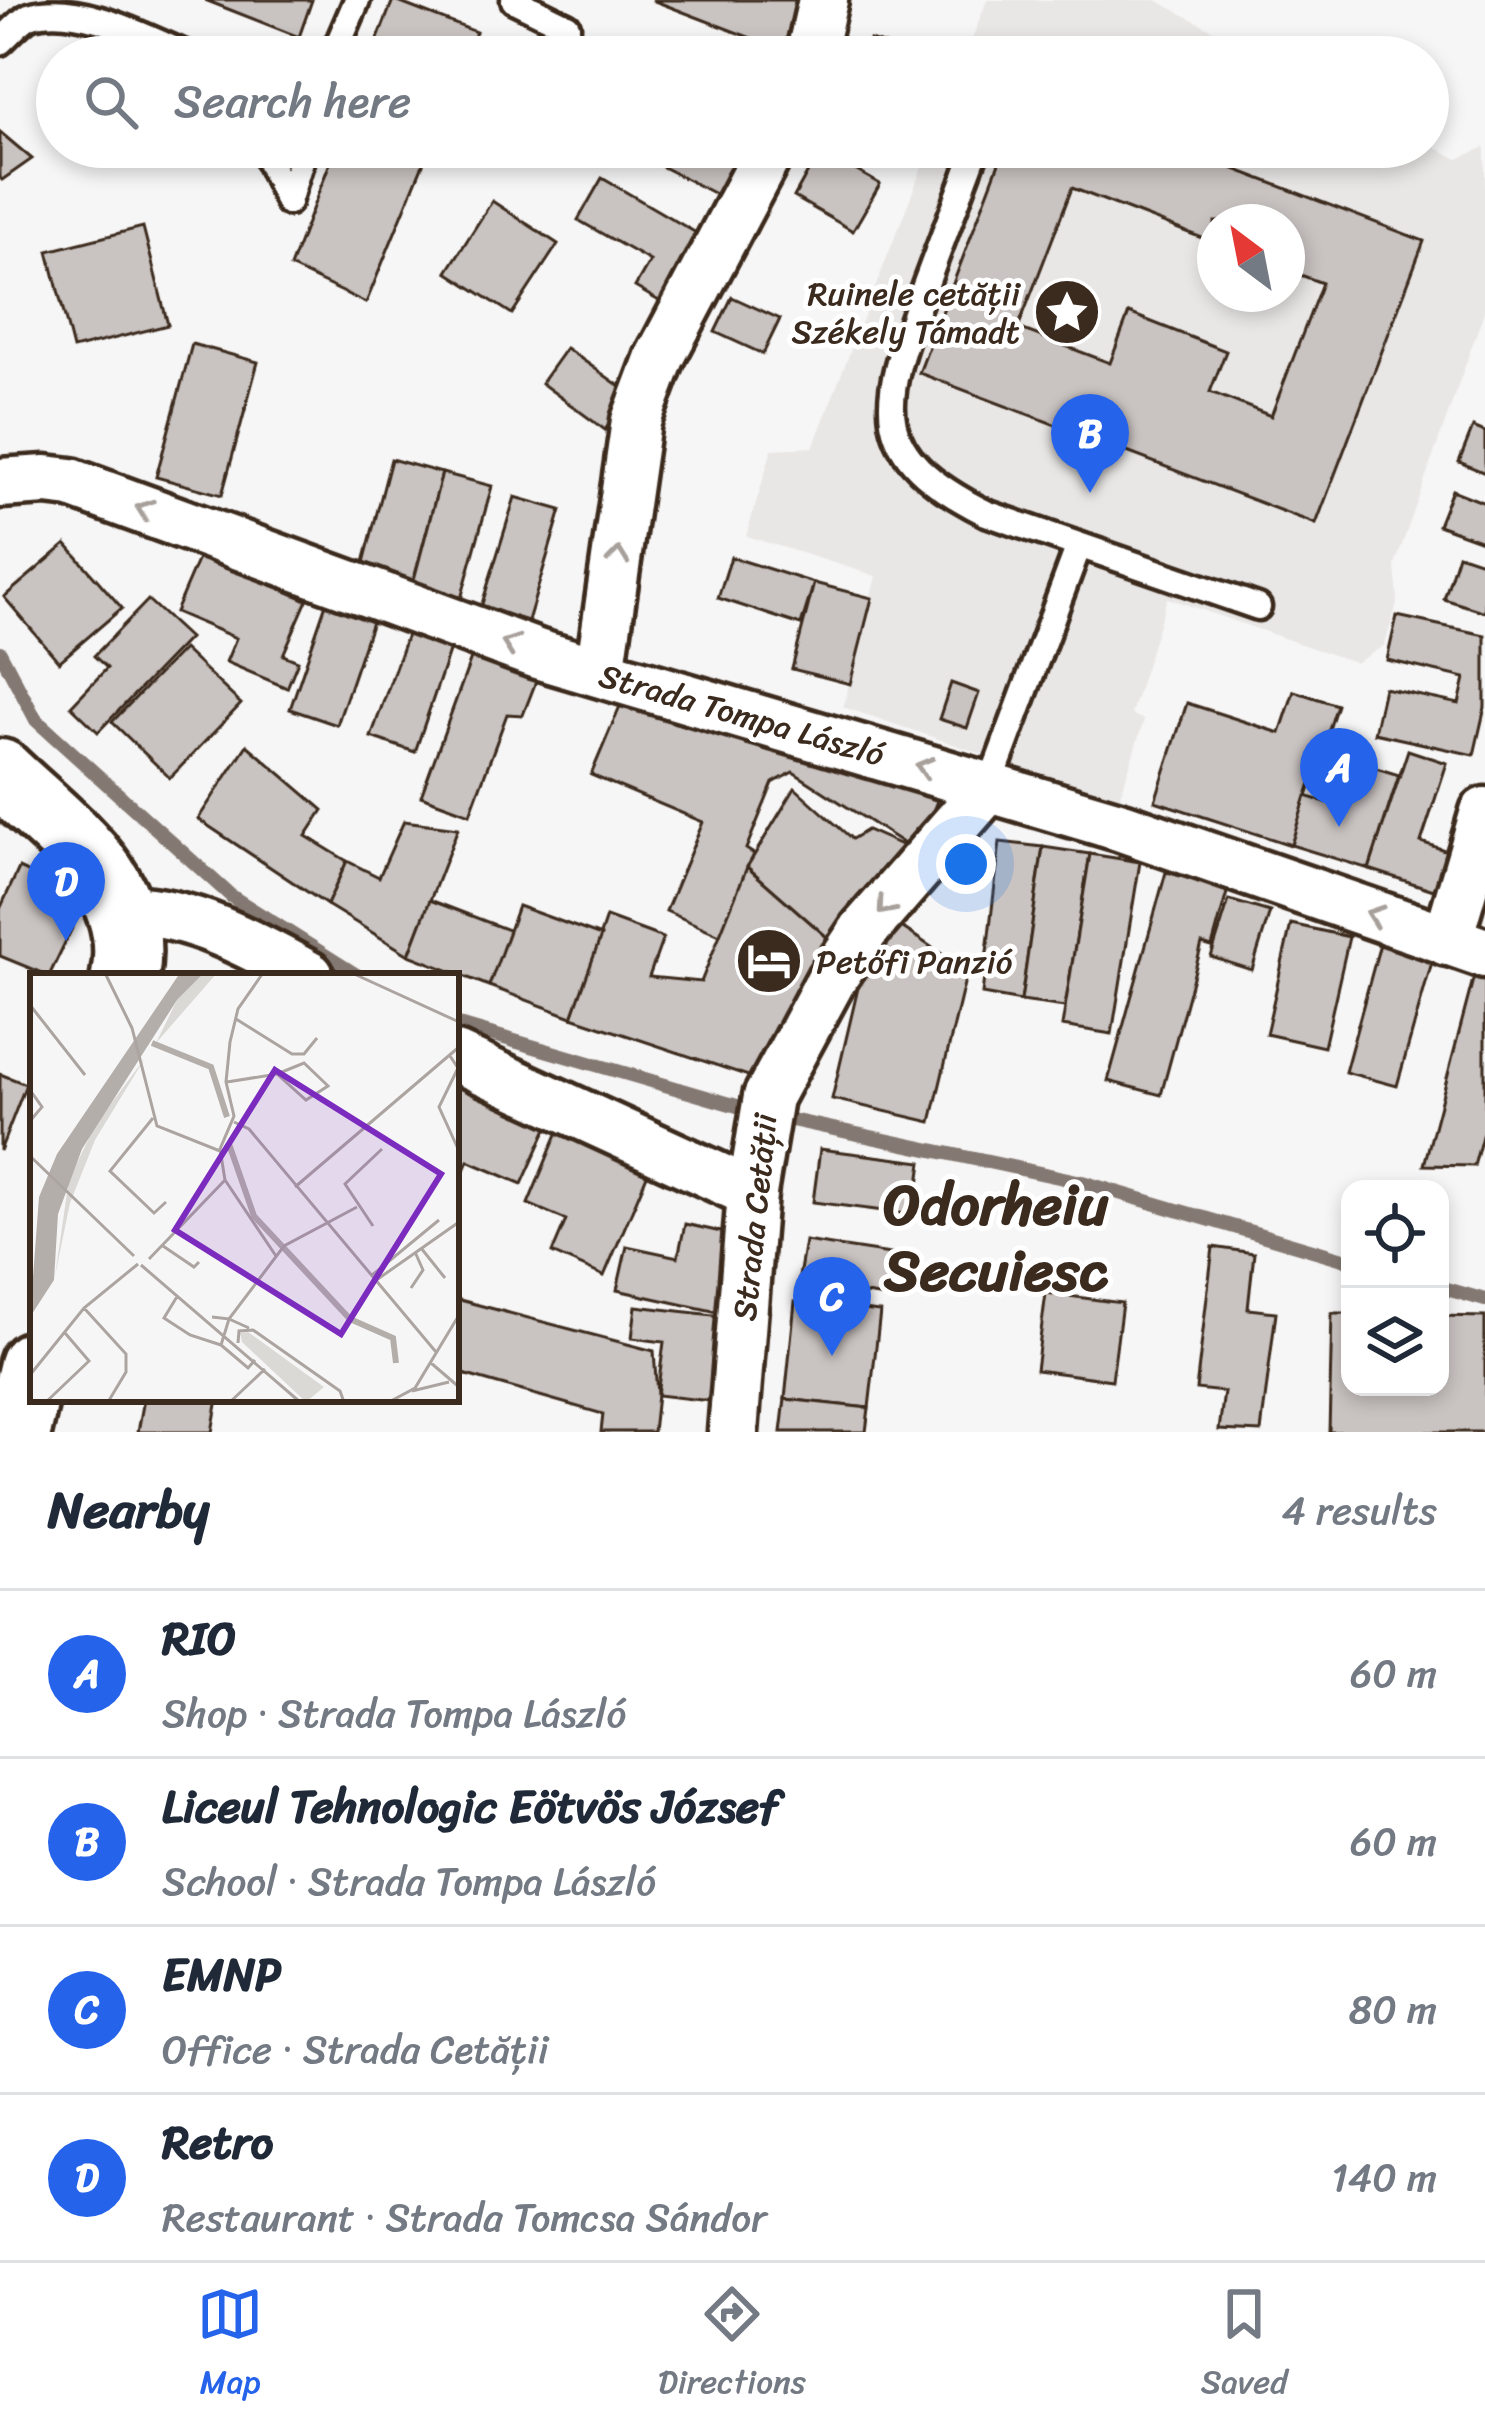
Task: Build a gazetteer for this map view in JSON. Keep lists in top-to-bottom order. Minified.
{"streets":{"street":["Strada Tompa László","Strada Cetății"]},"crossings":[["Strada Tompa László","Strada Cetății"]],"one_way":["Strada Tompa László","Strada Cetății"],"districts":["Odorheiu Secuiesc"],"places":{"place":["Ruinele cetății Székely Támadt"],"hotel":["Petőfi Panzió"]},"north":"top left","page":{"search":"Search here","pins":["B","A","D","C"],"heading":["Nearby","4 results"],"list":[{"mark":"A","name":"RIO","note":"Shop · Strada Tompa László","value":"60 m"},{"mark":"B","name":"Liceul Tehnologic Eötvös József","note":"School · Strada Tompa László","value":"60 m"},{"mark":"C","name":"EMNP","note":"Office · Strada Cetății","value":"80 m"},{"mark":"D","name":"Retro","note":"Restaurant · Strada Tomcsa Sándor","value":"140 m"}],"nav":["Map","Directions","Saved"]}}
